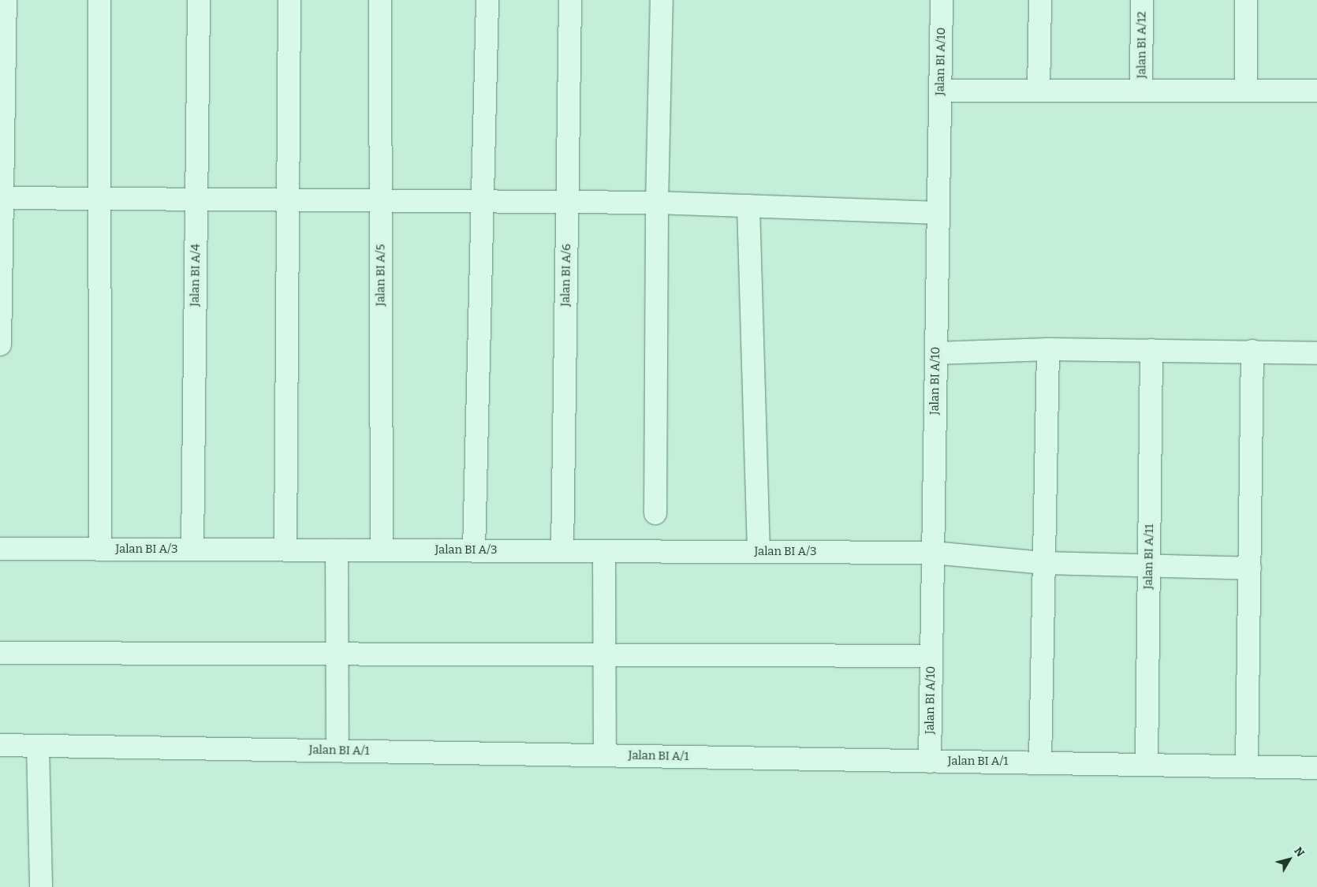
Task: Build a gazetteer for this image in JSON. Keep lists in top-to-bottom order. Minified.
{"streets":{"street":["Jalan BI A/12","Jalan BI A/10","Jalan BI A/4","Jalan BI A/5","Jalan BI A/6","Jalan BI A/3","Jalan BI A/11","Jalan BI A/1"]},"crossings":[["Jalan BI A/10","Jalan BI A/3"],["Jalan BI A/10","Jalan BI A/1"],["Jalan BI A/4","Jalan BI A/3"],["Jalan BI A/5","Jalan BI A/3"],["Jalan BI A/6","Jalan BI A/3"],["Jalan BI A/3","Jalan BI A/11"],["Jalan BI A/11","Jalan BI A/1"]],"north":"top right"}
